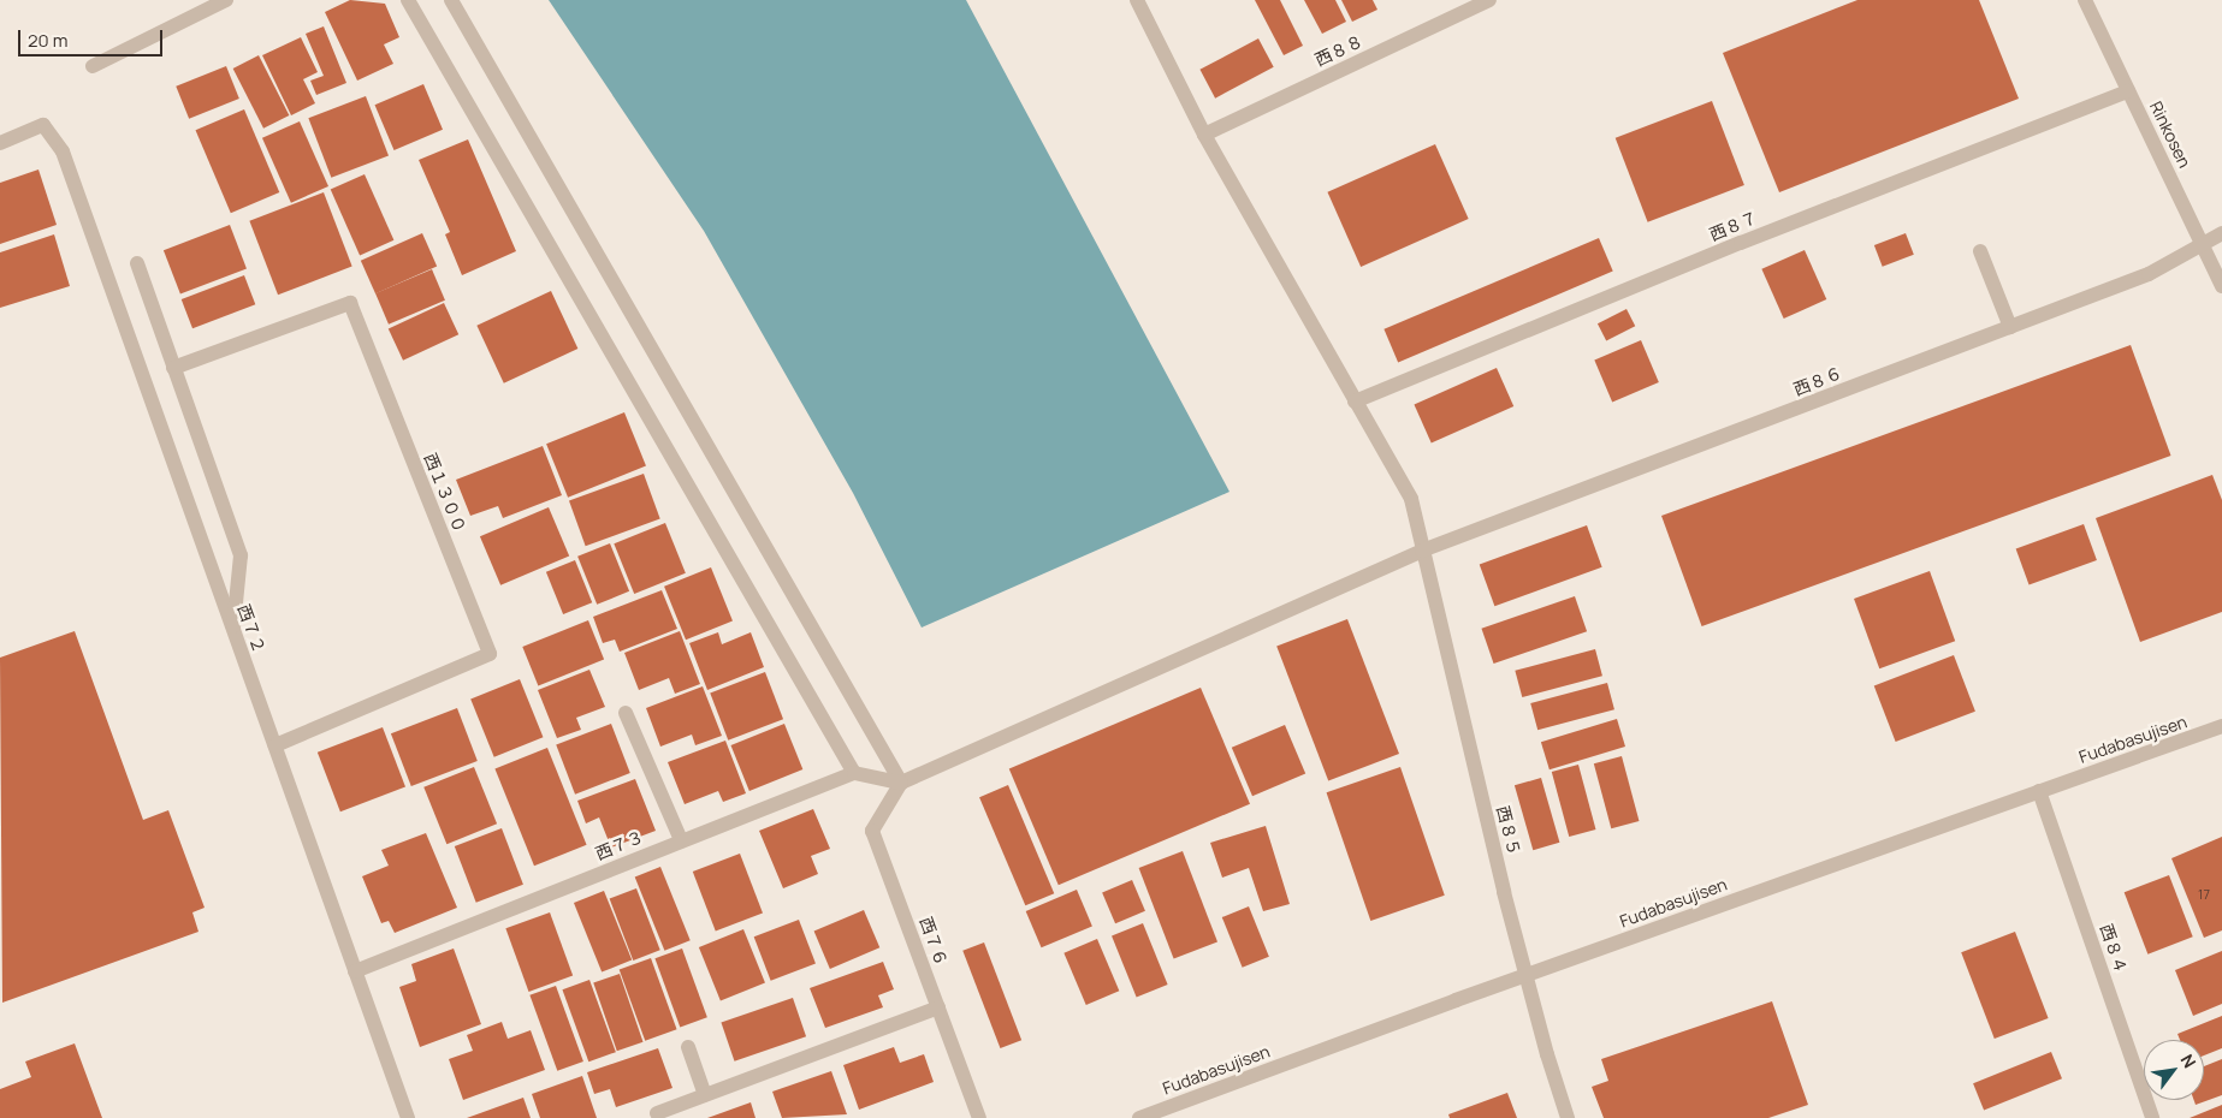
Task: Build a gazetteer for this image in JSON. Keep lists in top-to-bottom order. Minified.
{"streets":{"street":["西８８","Rinkosen","西８７","西８６","西１３００","西７２","Fudabasujisen","西８５","西７３","西７６","西８４"]},"crossings":[["西８８","西８５"],["Rinkosen","西８７"],["Rinkosen","西８６"],["西８７","西８５"],["西８６","西８５"],["西８６","西７６"],["西１３００","西７２"],["西７２","西７３"],["Fudabasujisen","西８５"],["Fudabasujisen","西８４"]],"house_numbers":["17"],"scale_bar":"20 m","north":"top right"}
